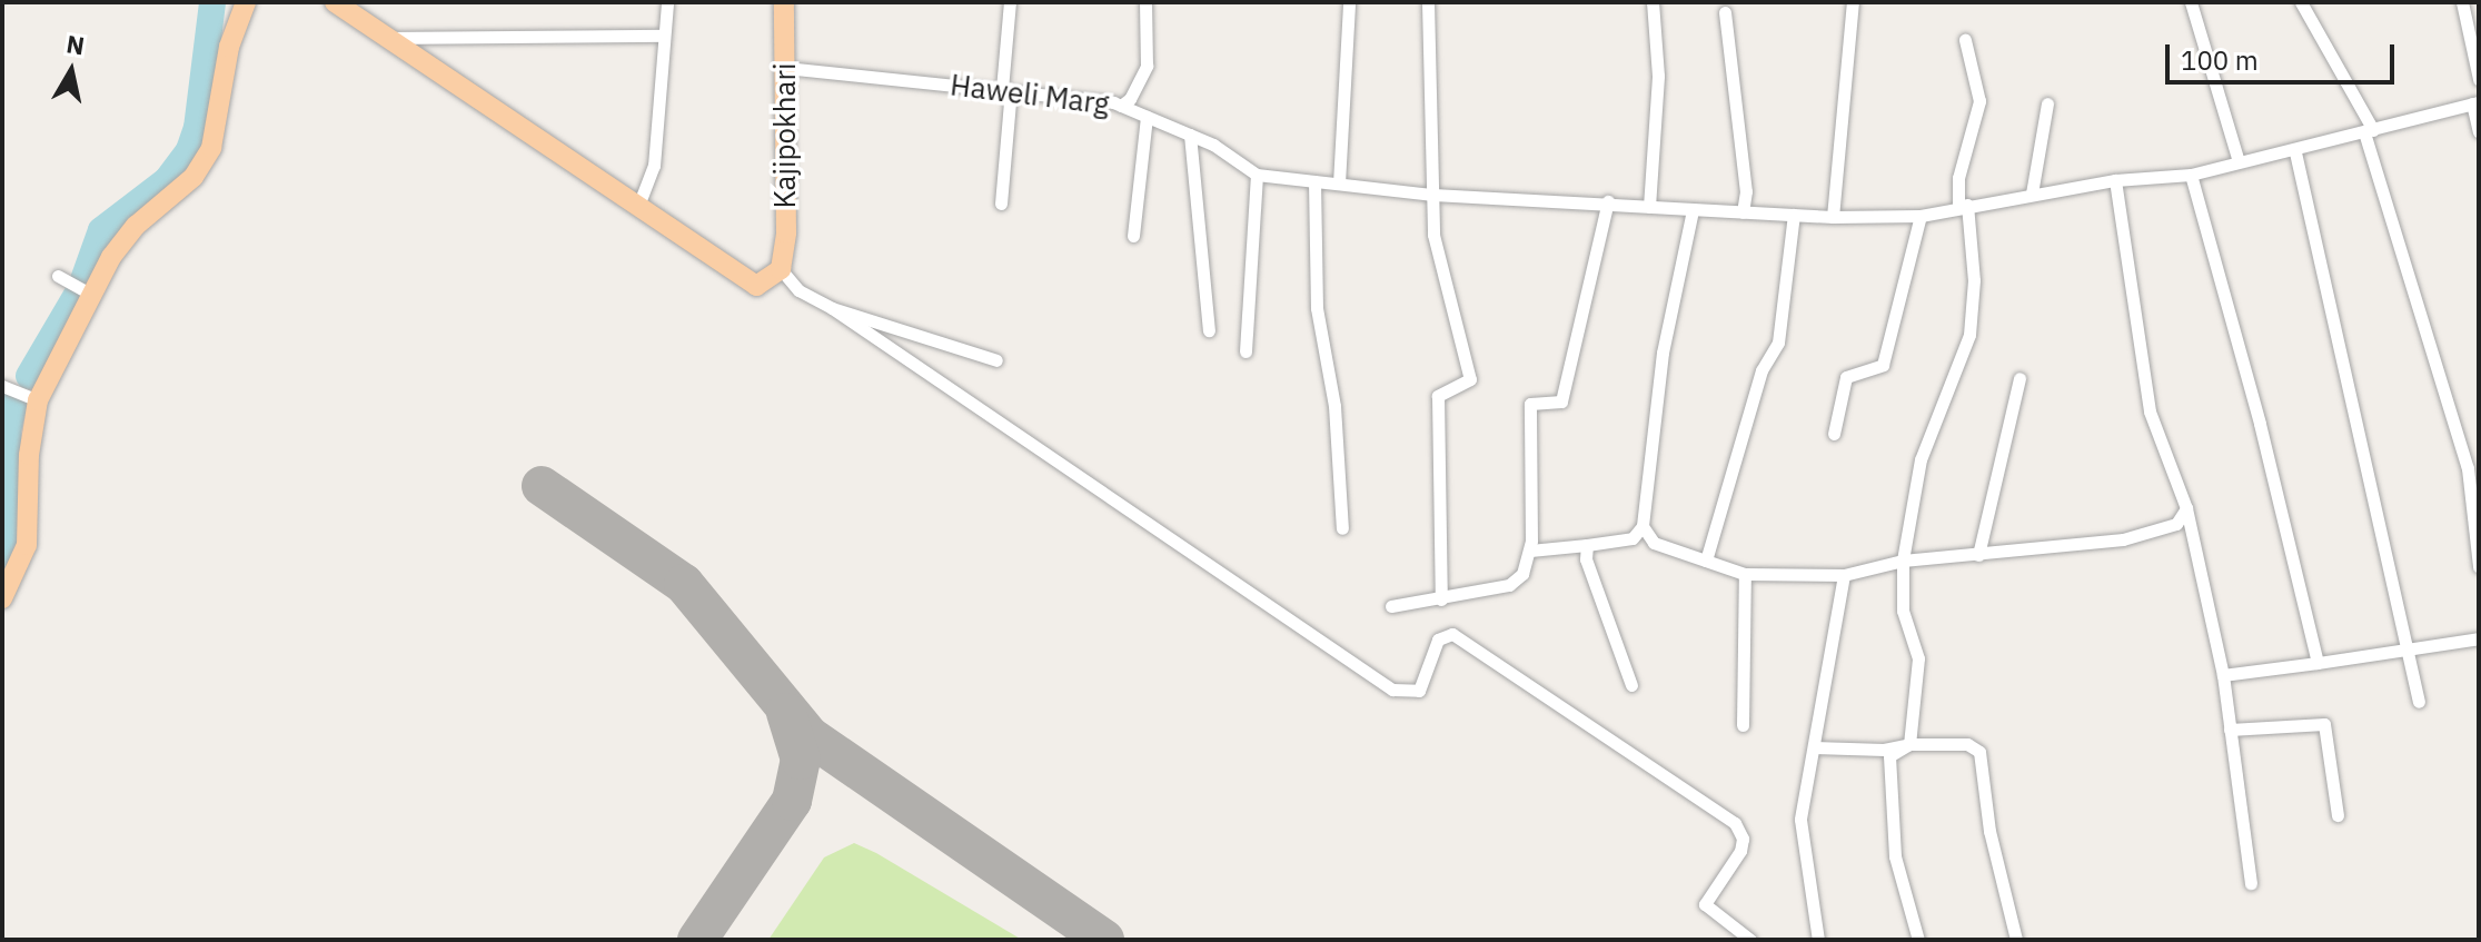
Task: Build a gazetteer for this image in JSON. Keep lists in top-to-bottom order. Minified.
{"streets":{"main road":["Kajipokhari"],"street":["Haweli Marg"]},"crossings":[["Haweli Marg","Kajipokhari"]],"scale_bar":"100 m","north":"top"}
